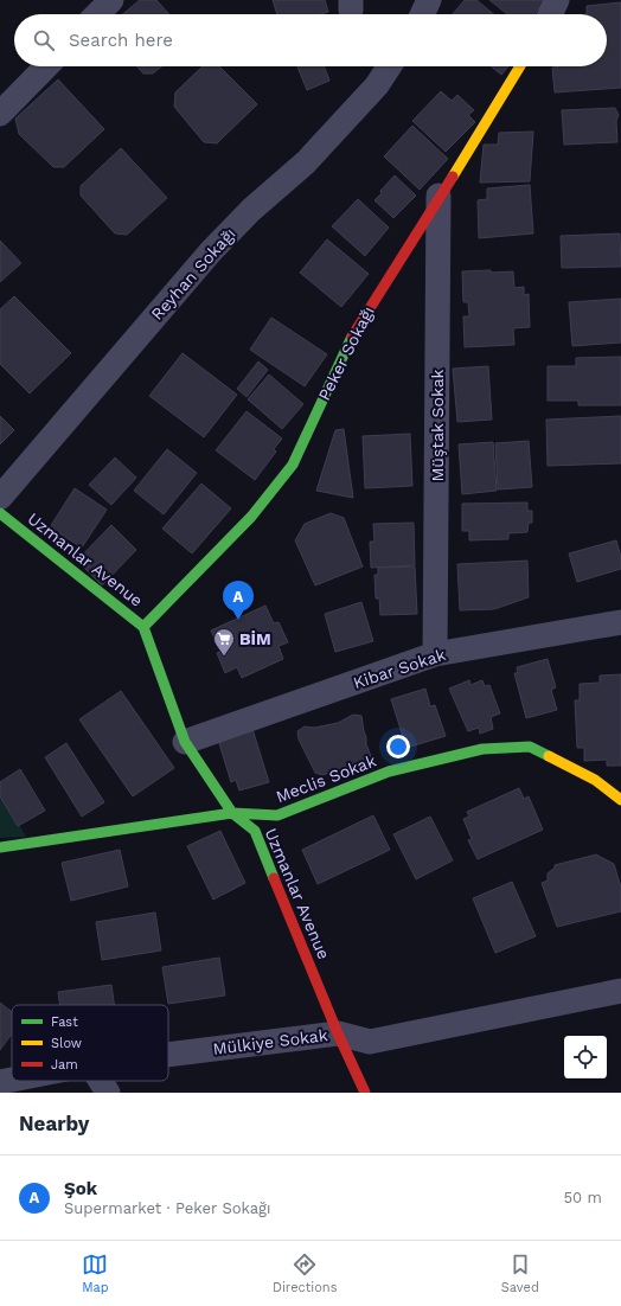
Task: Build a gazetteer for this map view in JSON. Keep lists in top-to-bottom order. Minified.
{"streets":{"street":["Reyhan Sokağı","Peker Sokağı","Müştak Sokak","Uzmanlar Avenue","Kibar Sokak","Meclis Sokak","Mülkiye Sokak"]},"crossings":[["Peker Sokağı","Müştak Sokak"],["Peker Sokağı","Uzmanlar Avenue"],["Müştak Sokak","Kibar Sokak"],["Uzmanlar Avenue","Kibar Sokak"],["Uzmanlar Avenue","Meclis Sokak"],["Uzmanlar Avenue","Mülkiye Sokak"]],"places":{"supermarket":["BİM"]},"legend":["Fast","Slow","Jam"],"page":{"search":"Search here","pins":"A","heading":"Nearby","list":[{"mark":"A","name":"Şok","note":"Supermarket · Peker Sokağı","value":"50 m"}],"nav":["Map","Directions","Saved"]}}
